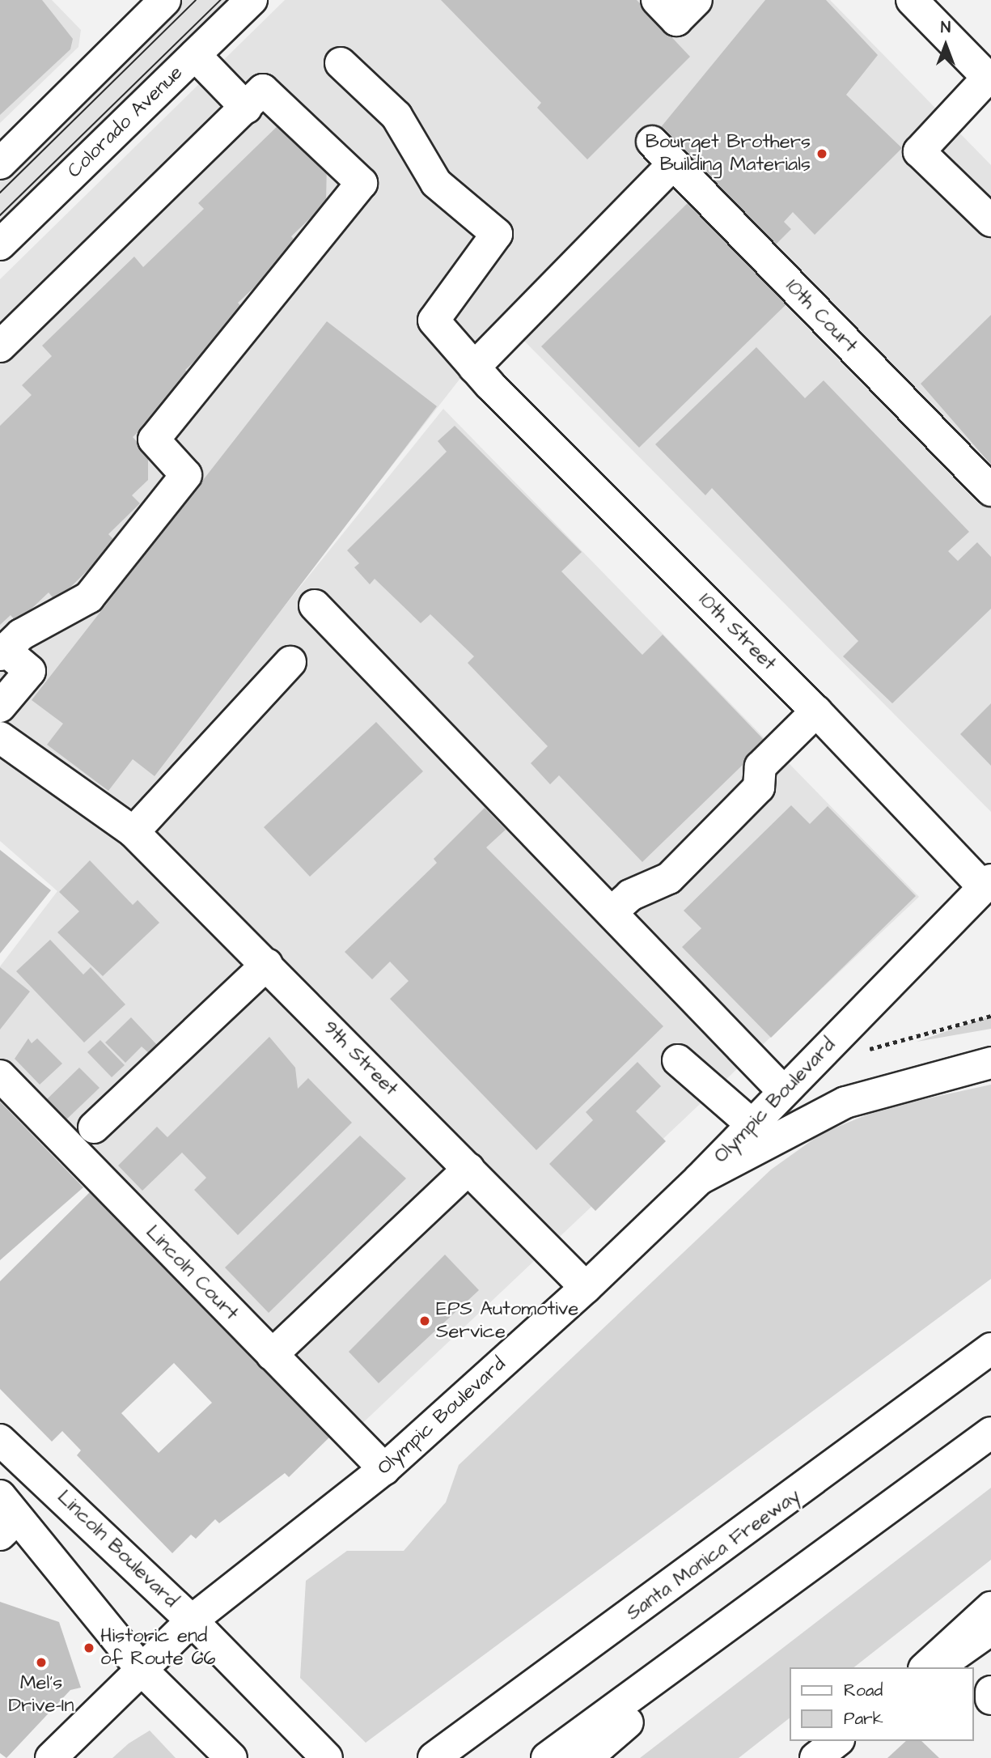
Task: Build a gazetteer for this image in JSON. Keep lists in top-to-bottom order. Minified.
{"streets":{"main road":["Colorado Avenue","10th Court","10th Street","9th Street","Olympic Boulevard","Lincoln Court","Lincoln Boulevard","Santa Monica Freeway"]},"crossings":[["10th Street","Olympic Boulevard"],["9th Street","Olympic Boulevard"],["Olympic Boulevard","Lincoln Court"],["Olympic Boulevard","Lincoln Boulevard"]],"places":["Bourget Brothers Building Materials","EPS Automotive Service","Historic end of Route 66","Mel's Drive-In"],"legend":["Road","Park"],"north":"top"}
